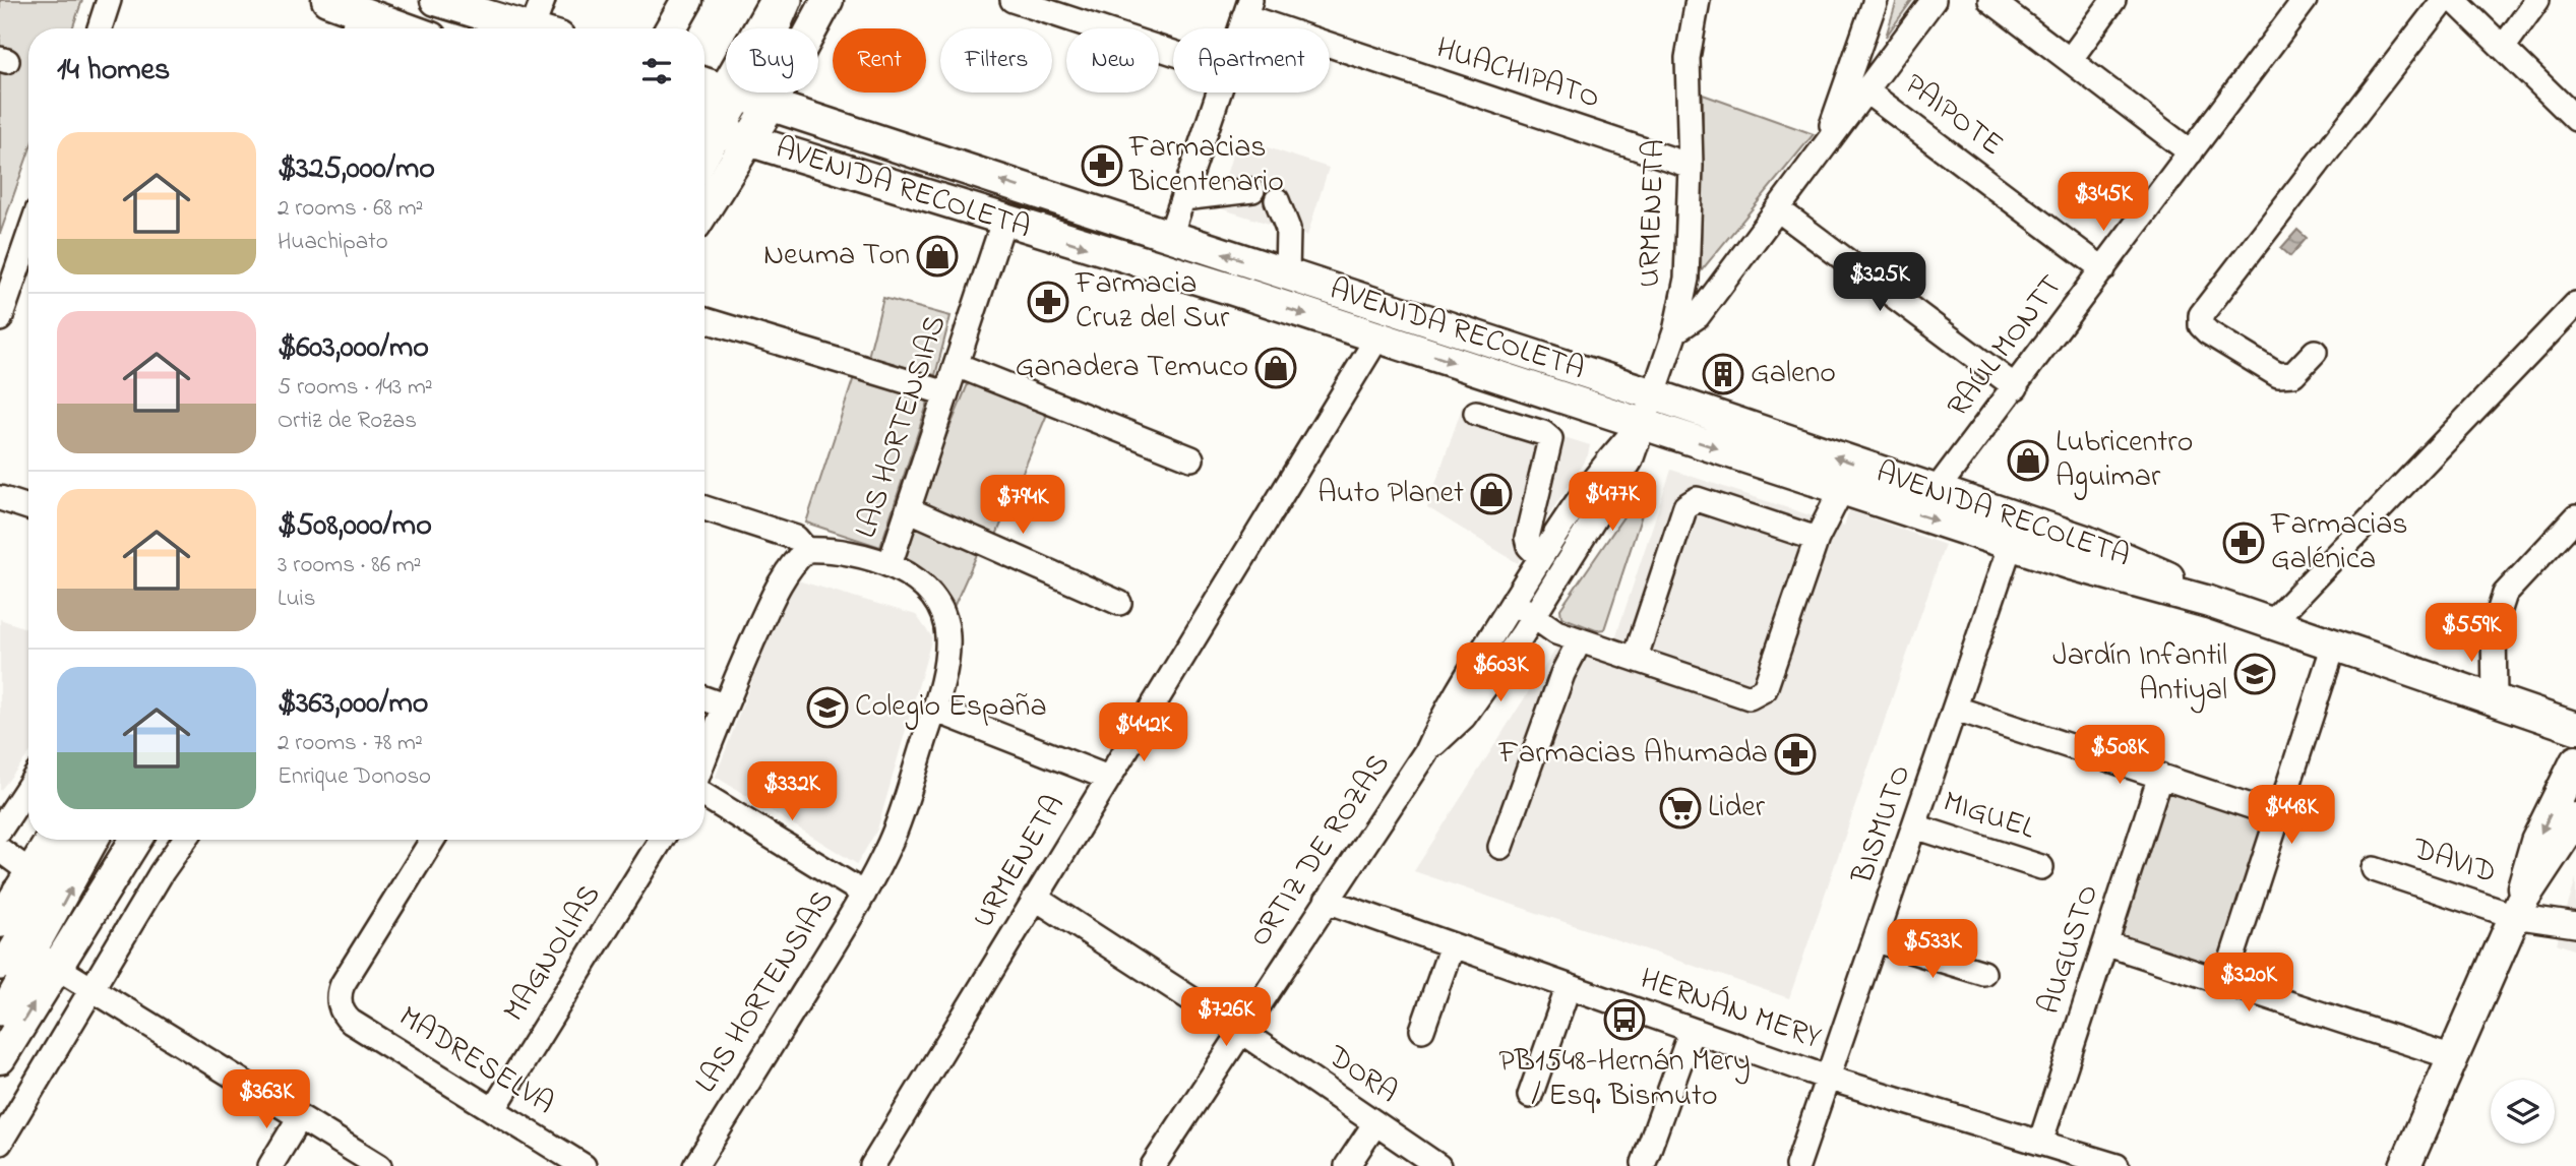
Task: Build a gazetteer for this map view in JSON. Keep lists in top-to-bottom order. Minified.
{"streets":{"main road":["AVENIDA RECOLETA"],"street":["HUACHIPATO","PAIPOTE","URMENETA","RAÚL MONTT","LAS HORTENSIAS","MIGUEL","BISMUTO","ORTIZ DE ROZAS","DAVID","AUGUSTO","MAGNOLIAS","HERNÁN MERY","MADRESELVA","DORA"]},"crossings":[["HUACHIPATO","URMENETA"],["PAIPOTE","RAÚL MONTT"],["AVENIDA RECOLETA","URMENETA"],["AVENIDA RECOLETA","RAÚL MONTT"],["AVENIDA RECOLETA","LAS HORTENSIAS"],["AVENIDA RECOLETA","BISMUTO"],["AVENIDA RECOLETA","ORTIZ DE ROZAS"],["URMENETA","ORTIZ DE ROZAS"],["URMENETA","DORA"],["MIGUEL","BISMUTO"],["BISMUTO","HERNÁN MERY"],["ORTIZ DE ROZAS","HERNÁN MERY"],["ORTIZ DE ROZAS","DORA"],["AUGUSTO","HERNÁN MERY"],["MAGNOLIAS","MADRESELVA"]],"places":{"pharmacy":["Farmacias Bicentenario","Farmacia Cruz del Sur","Farmacias Galénica","Farmacias Ahumada"],"shop":["Neuma Ton","Ganadera Temuco","Lubricentro Aguimar","Auto Planet"],"building":["Galeno"],"school or university":["Jardín Infantil Antiyal","Colegio España"],"supermarket":["Lider"],"bus stop":["PB1548-Hernán Mery / Esq. Bismuto"]},"page":{"chip":["Buy","Rent","Filters","New","Apartment"],"heading":"14 homes","list":[{"name":"$325,000/mo","note":"2 rooms · 68 m² · Huachipato"},{"name":"$603,000/mo","note":"5 rooms · 143 m² · Ortiz de Rozas"},{"name":"$508,000/mo","note":"3 rooms · 86 m² · Luis"},{"name":"$363,000/mo","note":"2 rooms · 78 m² · Enrique Donoso"}],"price":["$345K","$325K","$477K","$794K","$559K","$603K","$442K","$508K","$332K","$448K","$533K","$320K","$726K","$363K"]}}
